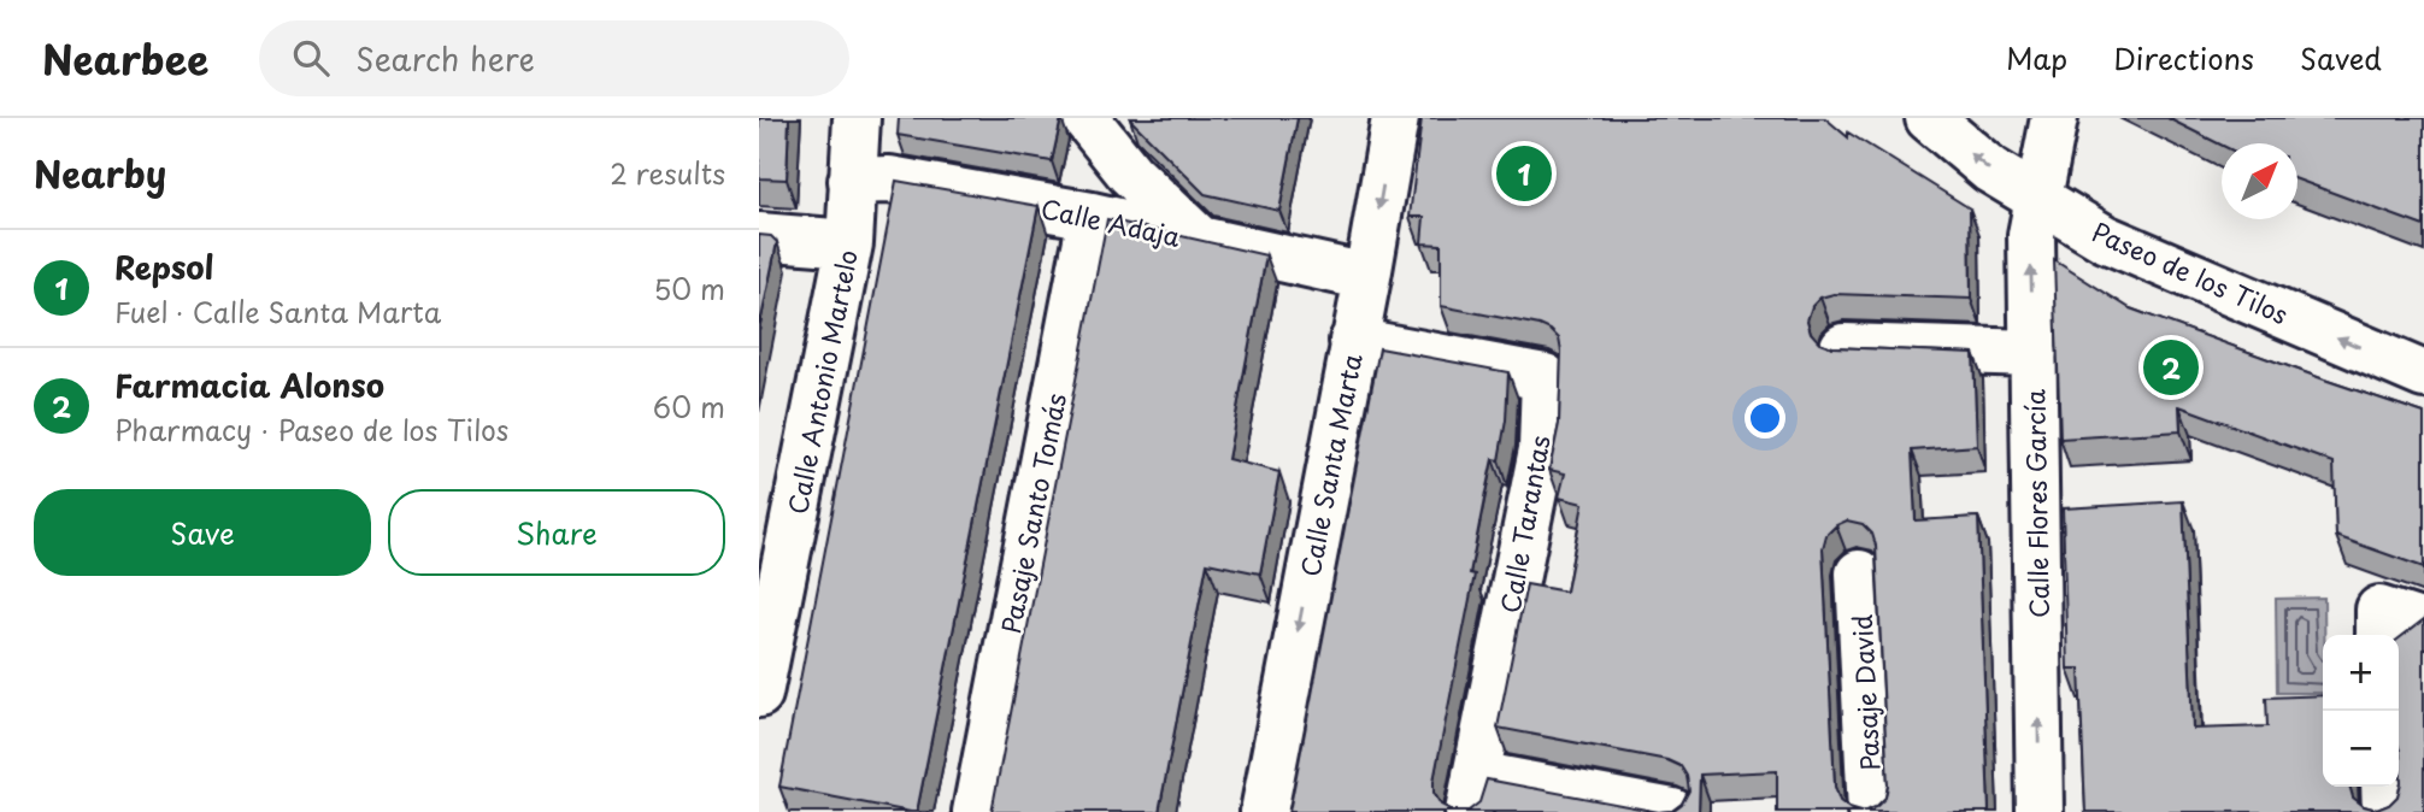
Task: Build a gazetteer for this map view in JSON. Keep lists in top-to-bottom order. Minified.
{"streets":{"street":["Calle Adaja","Paseo de los Tilos","Calle Antonio Martelo","Calle Santa Marta","Calle Flores García","Pasaje Santo Tomás","Calle Tarantas","Pasaje David"]},"crossings":[["Calle Adaja","Calle Antonio Martelo"],["Calle Adaja","Calle Santa Marta"],["Calle Adaja","Pasaje Santo Tomás"],["Paseo de los Tilos","Calle Flores García"],["Calle Santa Marta","Calle Tarantas"]],"one_way":["Calle Santa Marta","Calle Flores García"],"north":"top right","page":{"header":"Nearbee","search":"Search here","nav":["Map","Directions","Saved"],"heading":["Nearby","2 results"],"pins":["1","2"],"list":[{"mark":"1","name":"Repsol","note":"Fuel · Calle Santa Marta","value":"50 m"},{"mark":"2","name":"Farmacia Alonso","note":"Pharmacy · Paseo de los Tilos","value":"60 m"}],"buttons":["Save","Share"],"map_buttons":["+","−"]}}
